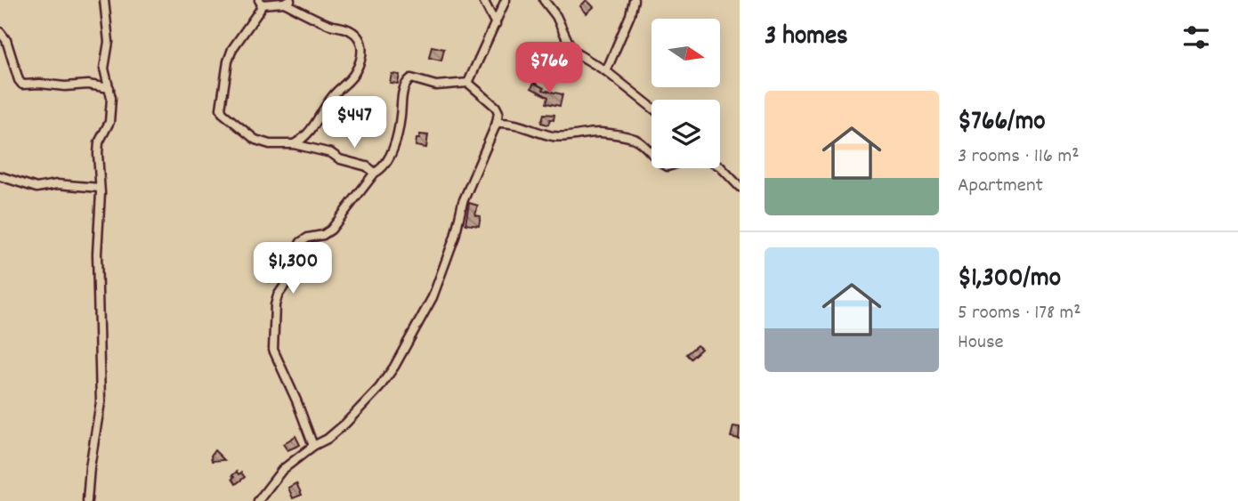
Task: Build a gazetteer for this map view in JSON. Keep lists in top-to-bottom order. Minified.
{"north":"right","page":{"heading":"3 homes","price":["$766","$447","$1,300"],"list":[{"name":"$766/mo","note":"3 rooms · 116 m² · Apartment"},{"name":"$1,300/mo","note":"5 rooms · 178 m² · House"}]}}
